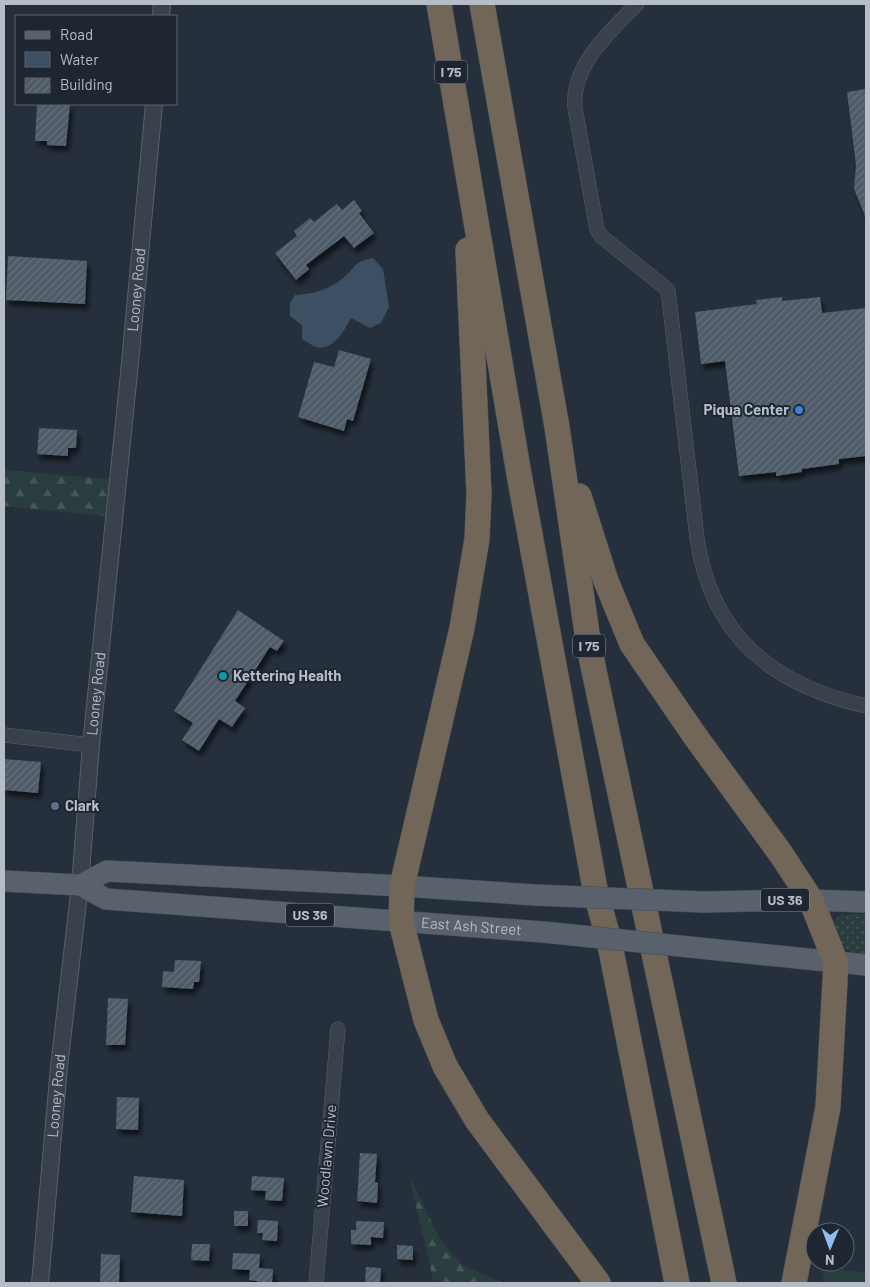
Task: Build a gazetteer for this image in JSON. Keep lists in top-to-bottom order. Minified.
{"streets":{"highway":["I 75"],"main road":["US 36","East Ash Street"],"street":["Looney Road","Woodlawn Drive"]},"crossings":[["Looney Road","US 36"],["Looney Road","East Ash Street"],["US 36","East Ash Street"]],"places":["Piqua Center","Kettering Health","Clark"],"legend":["Road","Water","Building"],"north":"bottom"}
